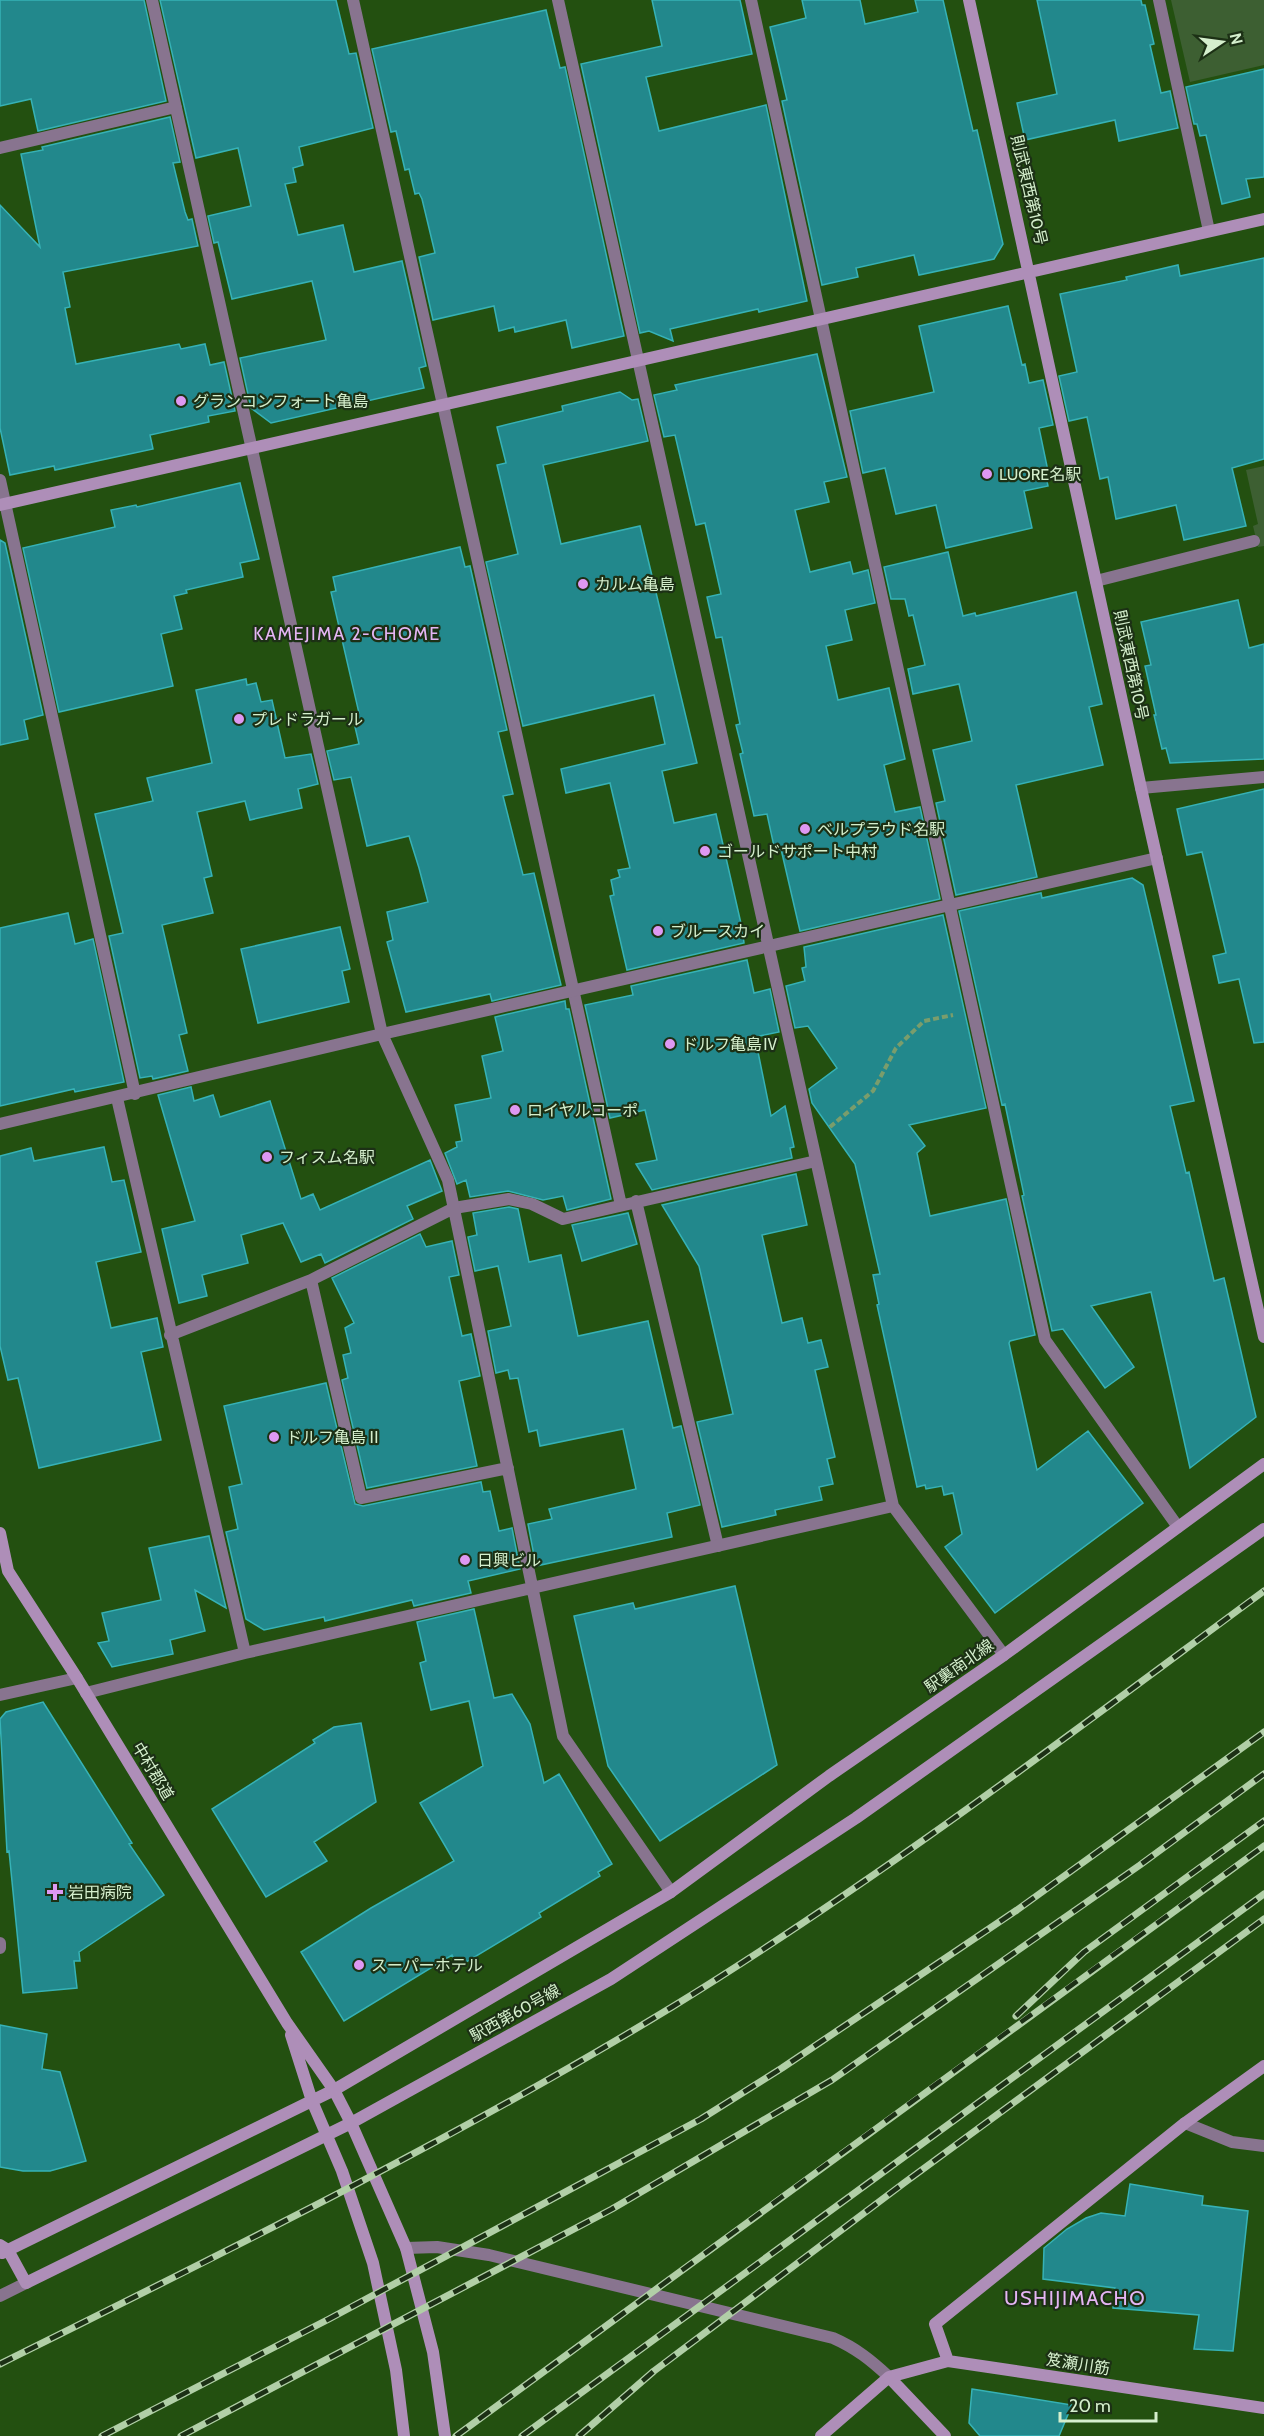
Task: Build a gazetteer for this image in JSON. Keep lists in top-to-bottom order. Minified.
{"streets":{"street":["則武東西第10号","駅裏南北線","中村郡道","駅西第60号線","笈瀬川筋"]},"crossings":[["駅裏南北線","駅西第60号線"]],"districts":["KAMEJIMA 2-CHOME","USHIJIMACHO"],"places":{"other":["グランコンフォート亀島","LUORE名駅","カルム亀島","プレドラガール","ベルプラウド名駅","ゴールドサポート中村","ブルースカイ","ドルフ亀島Ⅳ","ロイヤルコーポ","フィスム名駅","ドルフ亀島Ⅱ","日興ビル","スーパーホテル"],"health":["岩田病院"]},"scale_bar":"20 m","north":"right"}
